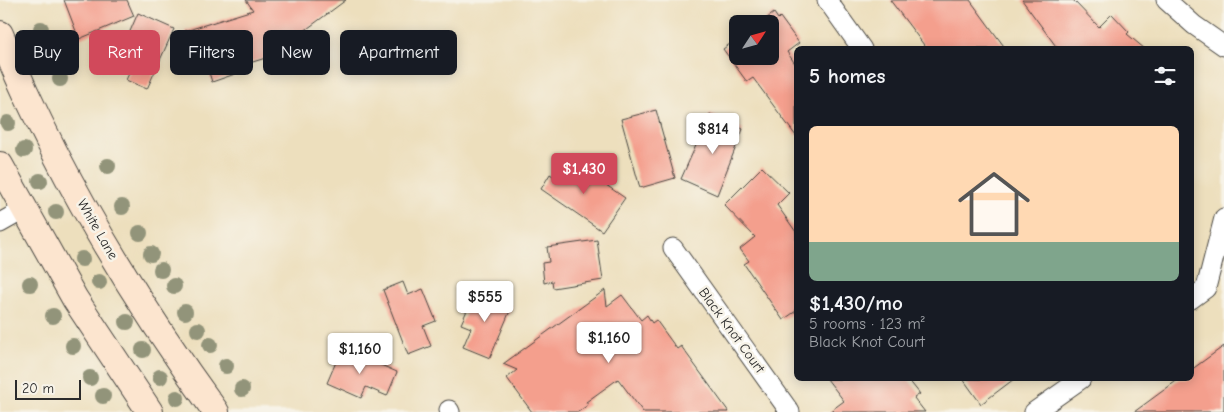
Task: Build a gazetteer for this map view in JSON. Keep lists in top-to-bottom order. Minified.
{"streets":{"main road":["White Lane"],"street":["Black Knot Court"]},"scale_bar":"20 m","north":"top right","page":{"chip":["Buy","Rent","Filters","New","Apartment"],"heading":"5 homes","list":[{"name":"$1,430/mo","note":"5 rooms · 123 m² · Black Knot Court"}],"price":["$814","$1,430","$555","$1,160","$1,160"],"scale":"20 m"}}
